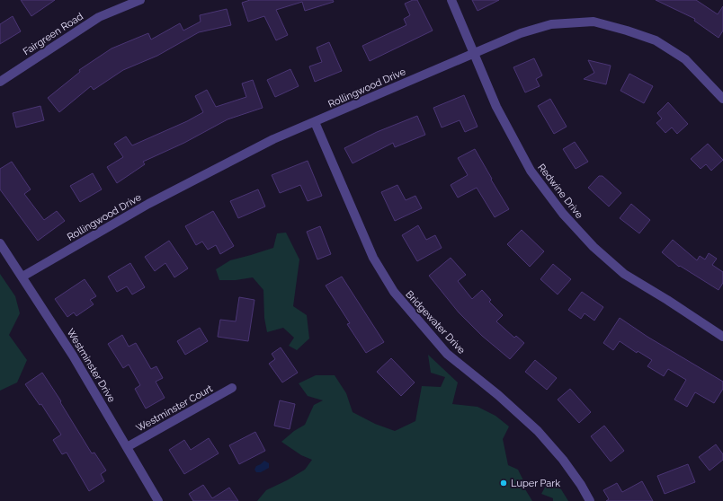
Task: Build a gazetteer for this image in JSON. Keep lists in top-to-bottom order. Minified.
{"streets":{"street":["Fairgreen Road","Rollingwood Drive","Redwine Drive","Bridgewater Drive","Westminster Drive","Westminster Court"]},"crossings":[["Rollingwood Drive","Redwine Drive"],["Rollingwood Drive","Bridgewater Drive"],["Rollingwood Drive","Westminster Drive"],["Westminster Drive","Westminster Court"]],"places":["Luper Park"]}
